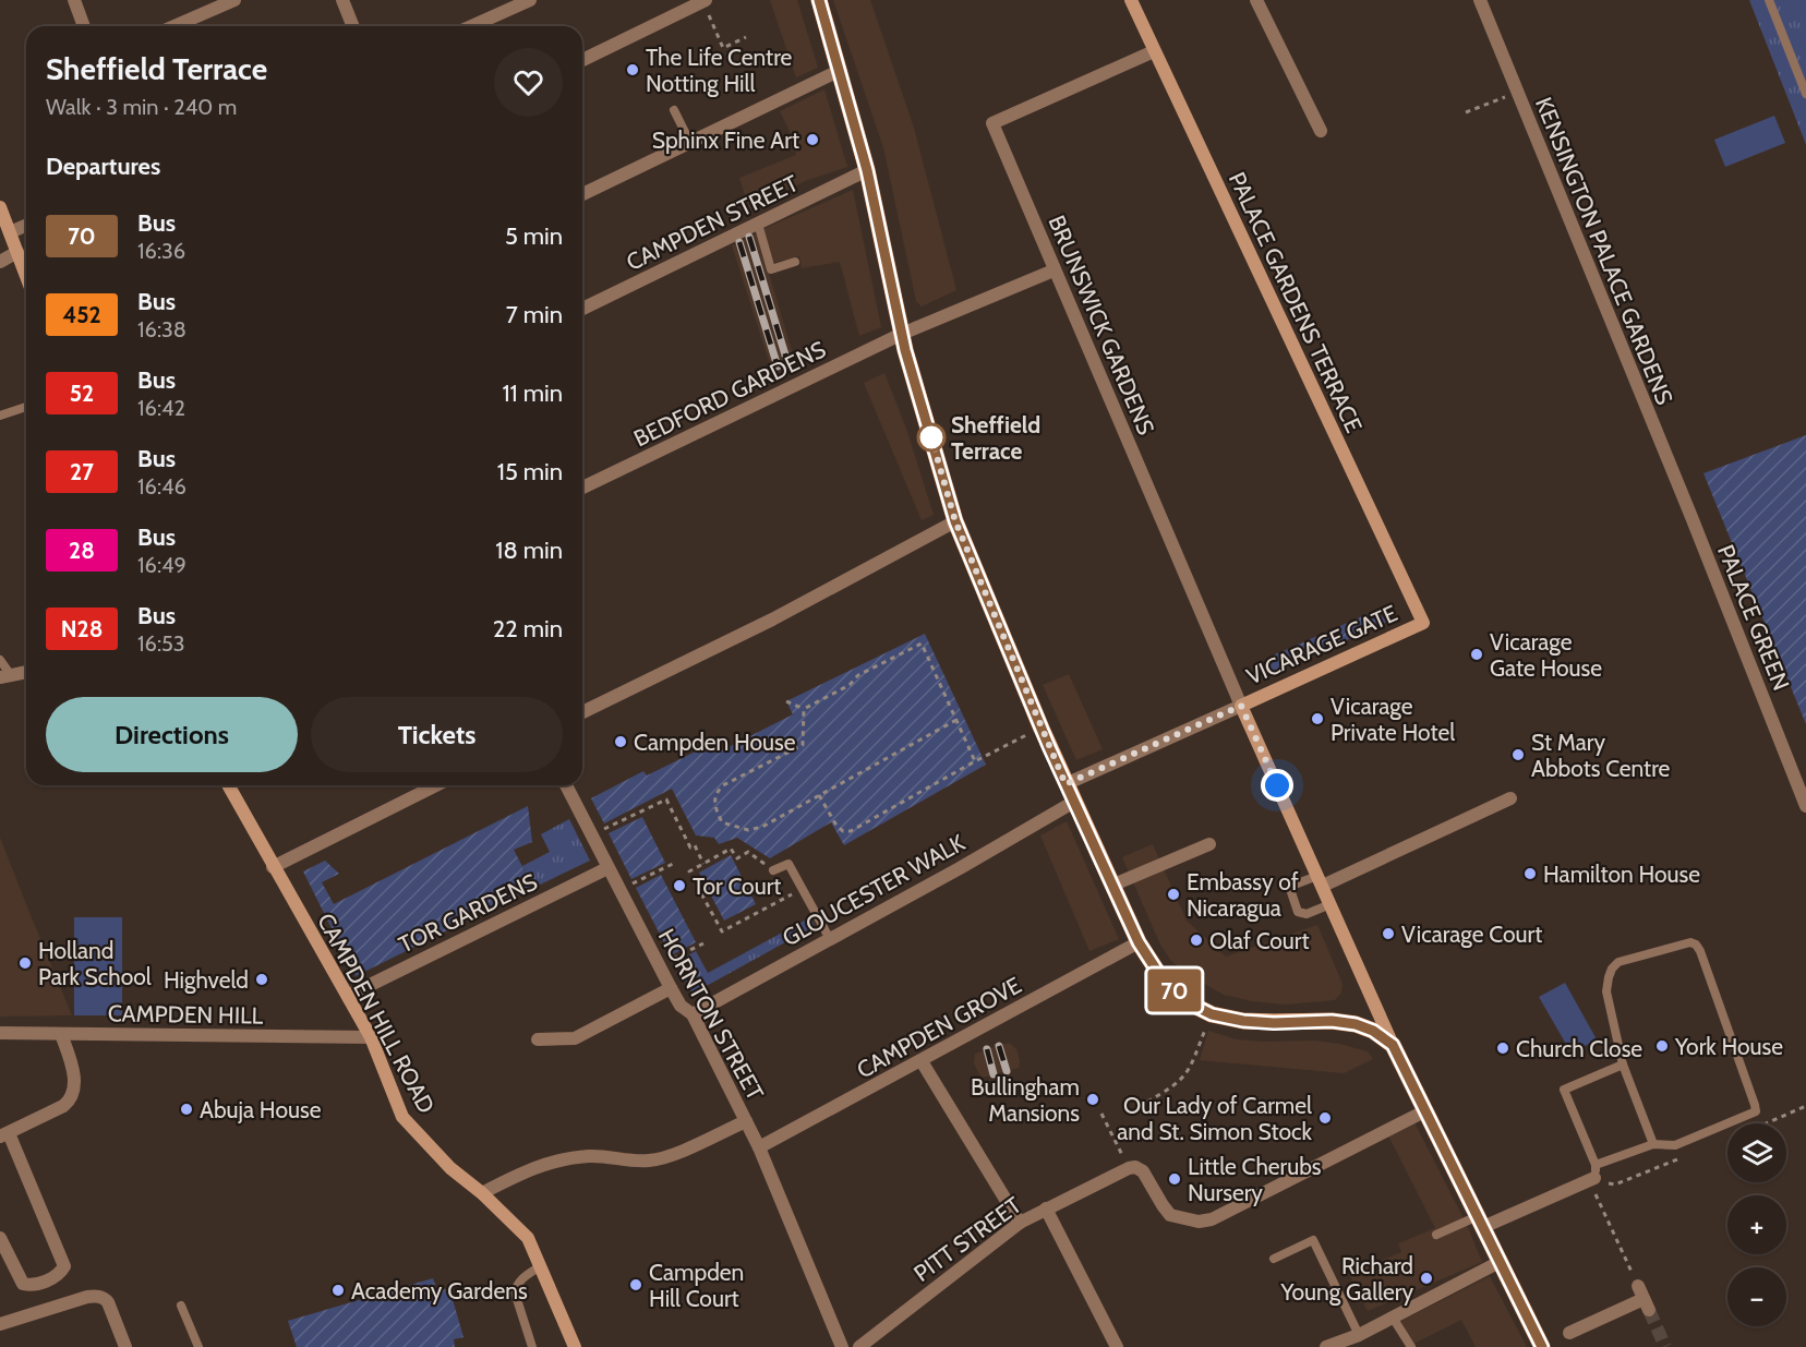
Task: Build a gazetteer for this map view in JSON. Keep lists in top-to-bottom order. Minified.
{"streets":{"main road":["PALACE GARDENS TERRACE","VICARAGE GATE","CAMPDEN HILL ROAD"],"street":["CAMPDEN STREET","KENSINGTON PALACE GARDENS","BRUNSWICK GARDENS","BEDFORD GARDENS","PALACE GREEN","GLOUCESTER WALK","TOR GARDENS","CAMPDEN HILL","HORNTON STREET","CAMPDEN GROVE","PITT STREET"]},"crossings":[["KENSINGTON PALACE GARDENS","PALACE GREEN"],["PALACE GARDENS TERRACE","BRUNSWICK GARDENS"],["PALACE GARDENS TERRACE","VICARAGE GATE"],["BRUNSWICK GARDENS","BEDFORD GARDENS"],["BRUNSWICK GARDENS","VICARAGE GATE"],["GLOUCESTER WALK","HORNTON STREET"],["TOR GARDENS","CAMPDEN HILL ROAD"],["TOR GARDENS","HORNTON STREET"],["CAMPDEN HILL ROAD","CAMPDEN HILL"],["HORNTON STREET","CAMPDEN GROVE"]],"places":["The Life Centre Notting Hill","Sphinx Fine Art","Sheffield Terrace","Vicarage Gate House","Vicarage Private Hotel","Campden House","St Mary Abbots Centre","Hamilton House","Tor Court","Embassy of Nicaragua","Vicarage Court","Olaf Court","Holland Park School","Highveld","York House","Church Close","Bullingham Mansions","Abuja House","Our Lady of Carmel and St. Simon Stock","Little Cherubs Nursery","Richard Young Gallery","Campden Hill Court","Academy Gardens"],"lines":["bus line 70"],"page":{"on_map":"70","heading":[["Sheffield Terrace","Walk · 3 min · 240 m"],"Departures"],"list":[{"mark":"70","name":"Bus","note":"16:36","value":"5 min"},{"mark":"452","name":"Bus","note":"16:38","value":"7 min"},{"mark":"52","name":"Bus","note":"16:42","value":"11 min"},{"mark":"27","name":"Bus","note":"16:46","value":"15 min"},{"mark":"28","name":"Bus","note":"16:49","value":"18 min"},{"mark":"N28","name":"Bus","note":"16:53","value":"22 min"}],"buttons":["Directions","Tickets"],"map_buttons":["+","−"]}}
